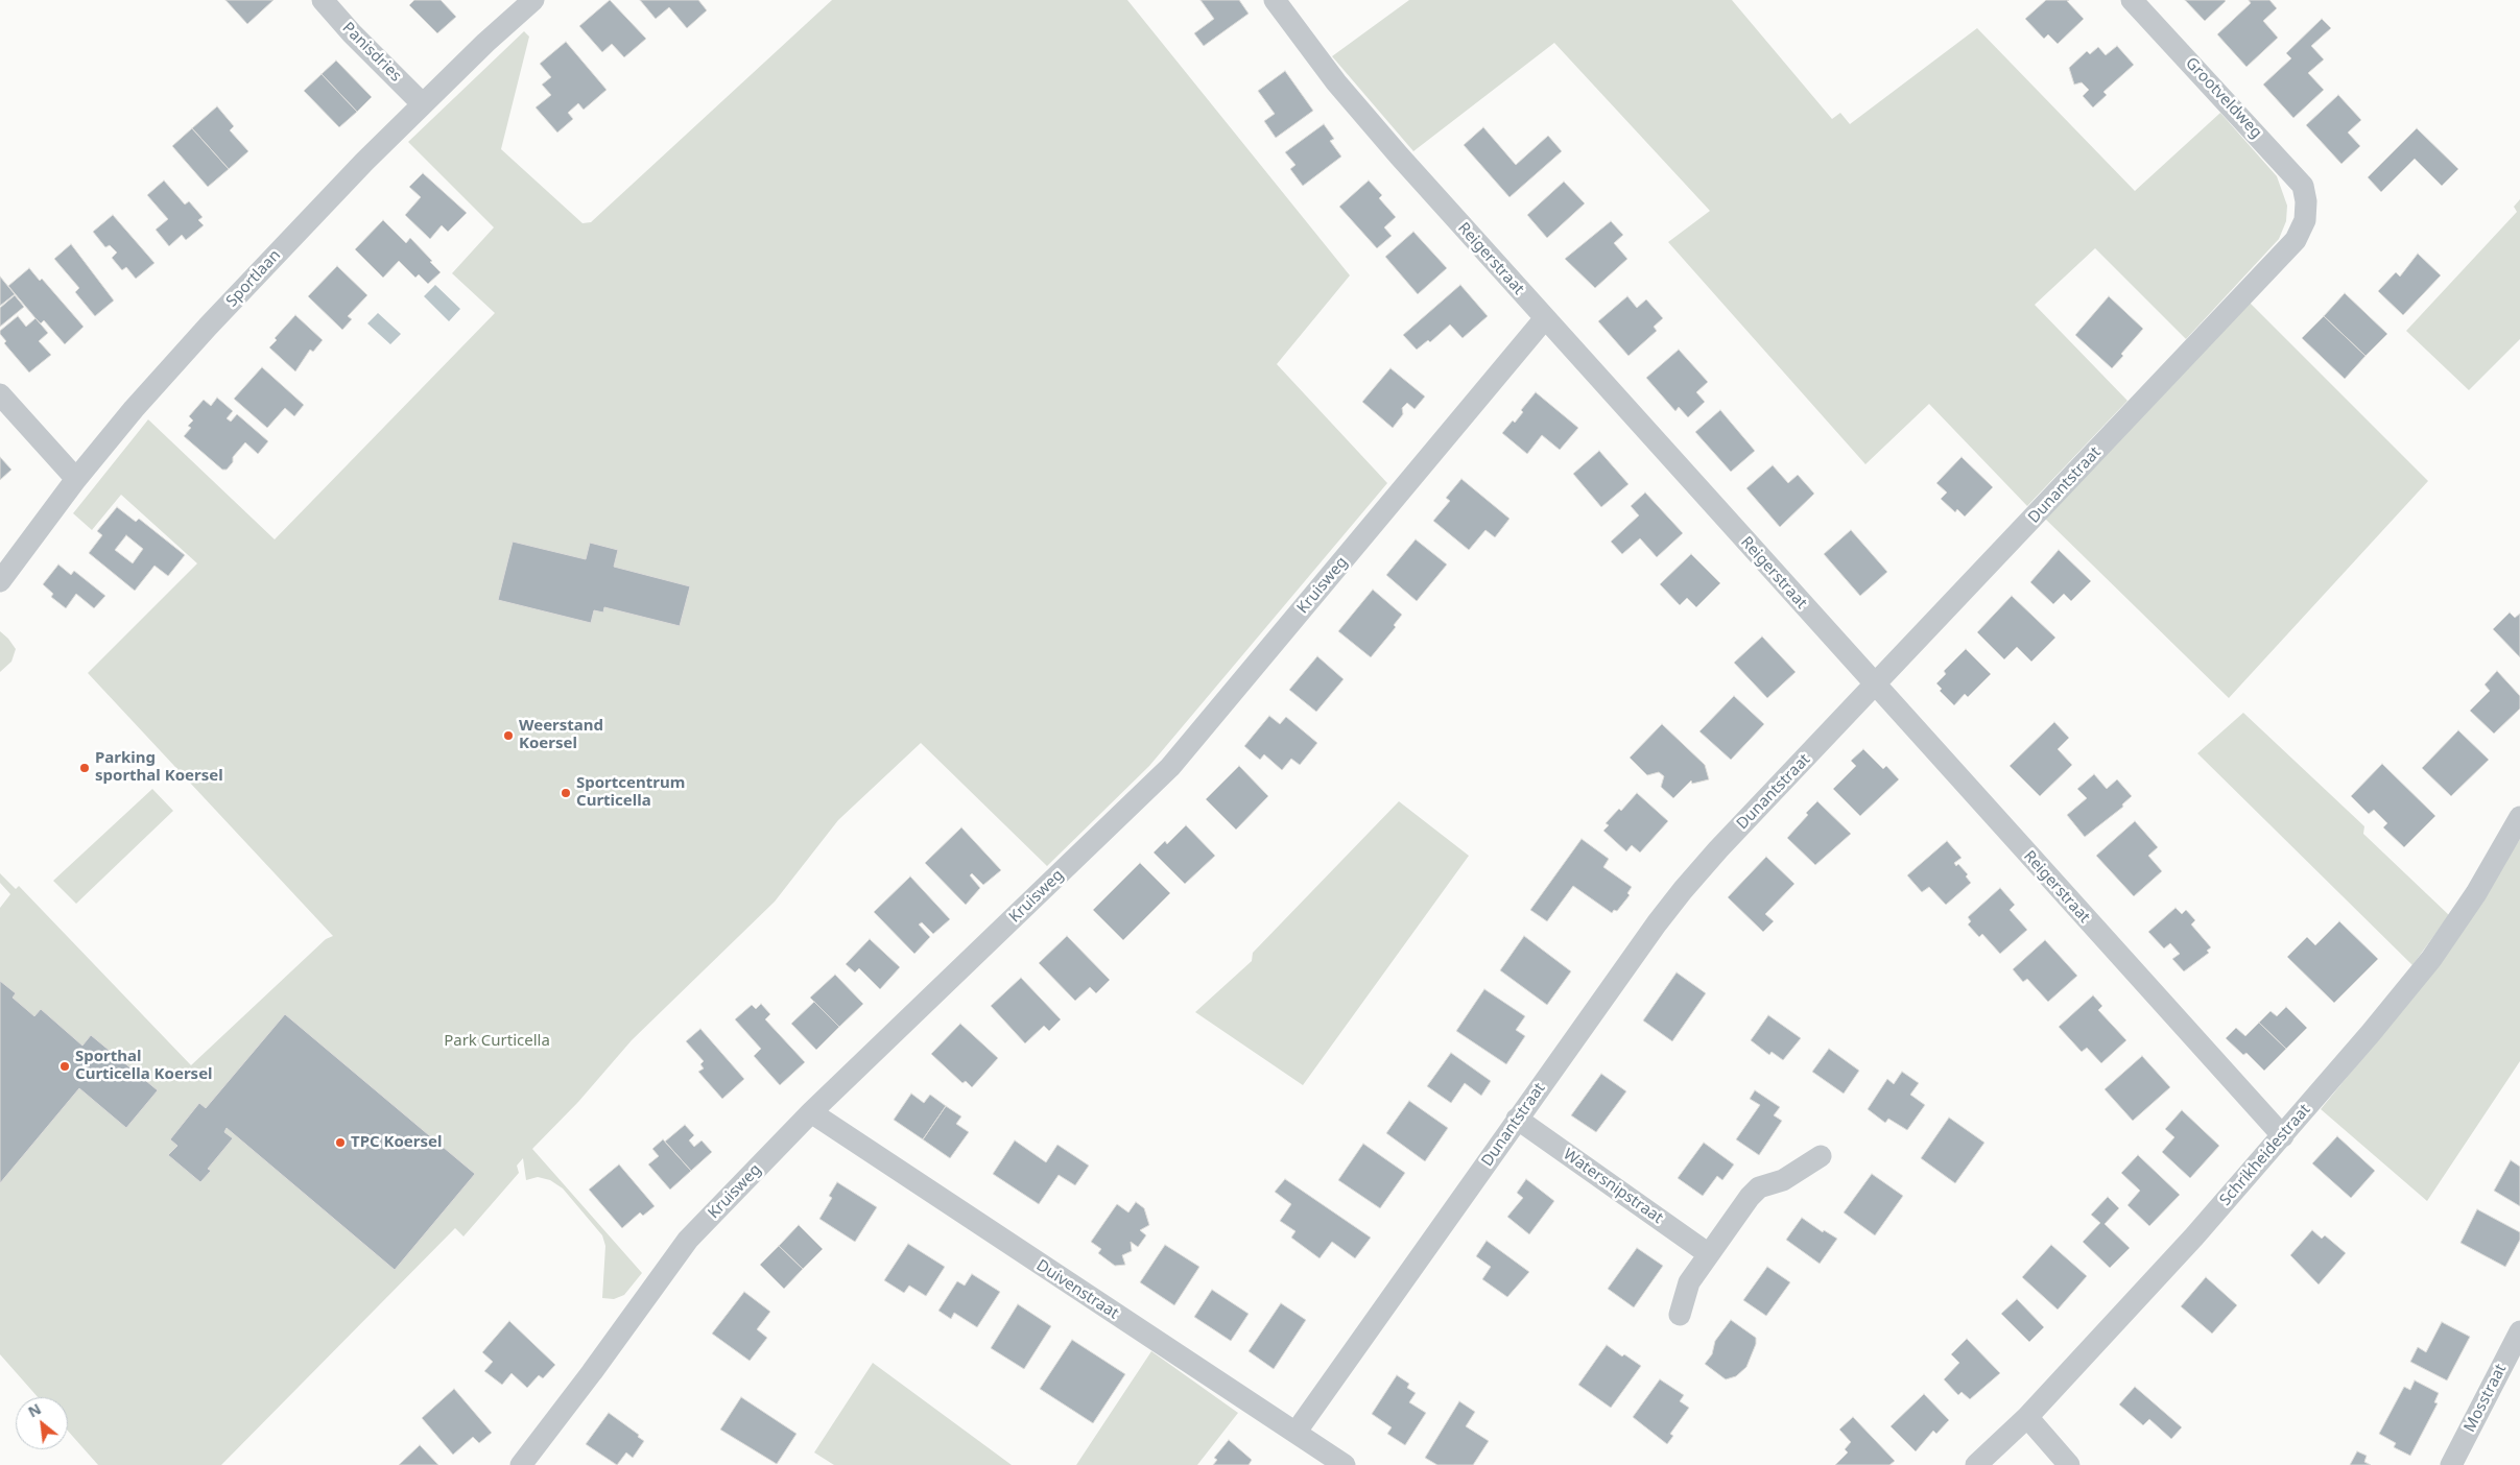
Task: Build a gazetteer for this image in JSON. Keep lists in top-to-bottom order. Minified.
{"streets":{"street":["Panisdries","Grootveldweg","Reigerstraat","Sportlaan","Dunantstraat","Kruisweg","Schrikheidestraat","Watersnipstraat","Duivenstraat","Mosstraat"]},"crossings":[["Panisdries","Sportlaan"],["Grootveldweg","Dunantstraat"],["Reigerstraat","Dunantstraat"],["Reigerstraat","Kruisweg"],["Reigerstraat","Schrikheidestraat"],["Dunantstraat","Watersnipstraat"],["Dunantstraat","Duivenstraat"],["Kruisweg","Duivenstraat"]],"parks":["Park Curticella"],"places":["Weerstand Koersel","Parking sporthal Koersel","Sportcentrum Curticella","Sporthal Curticella Koersel","TPC Koersel"],"north":"top left"}
